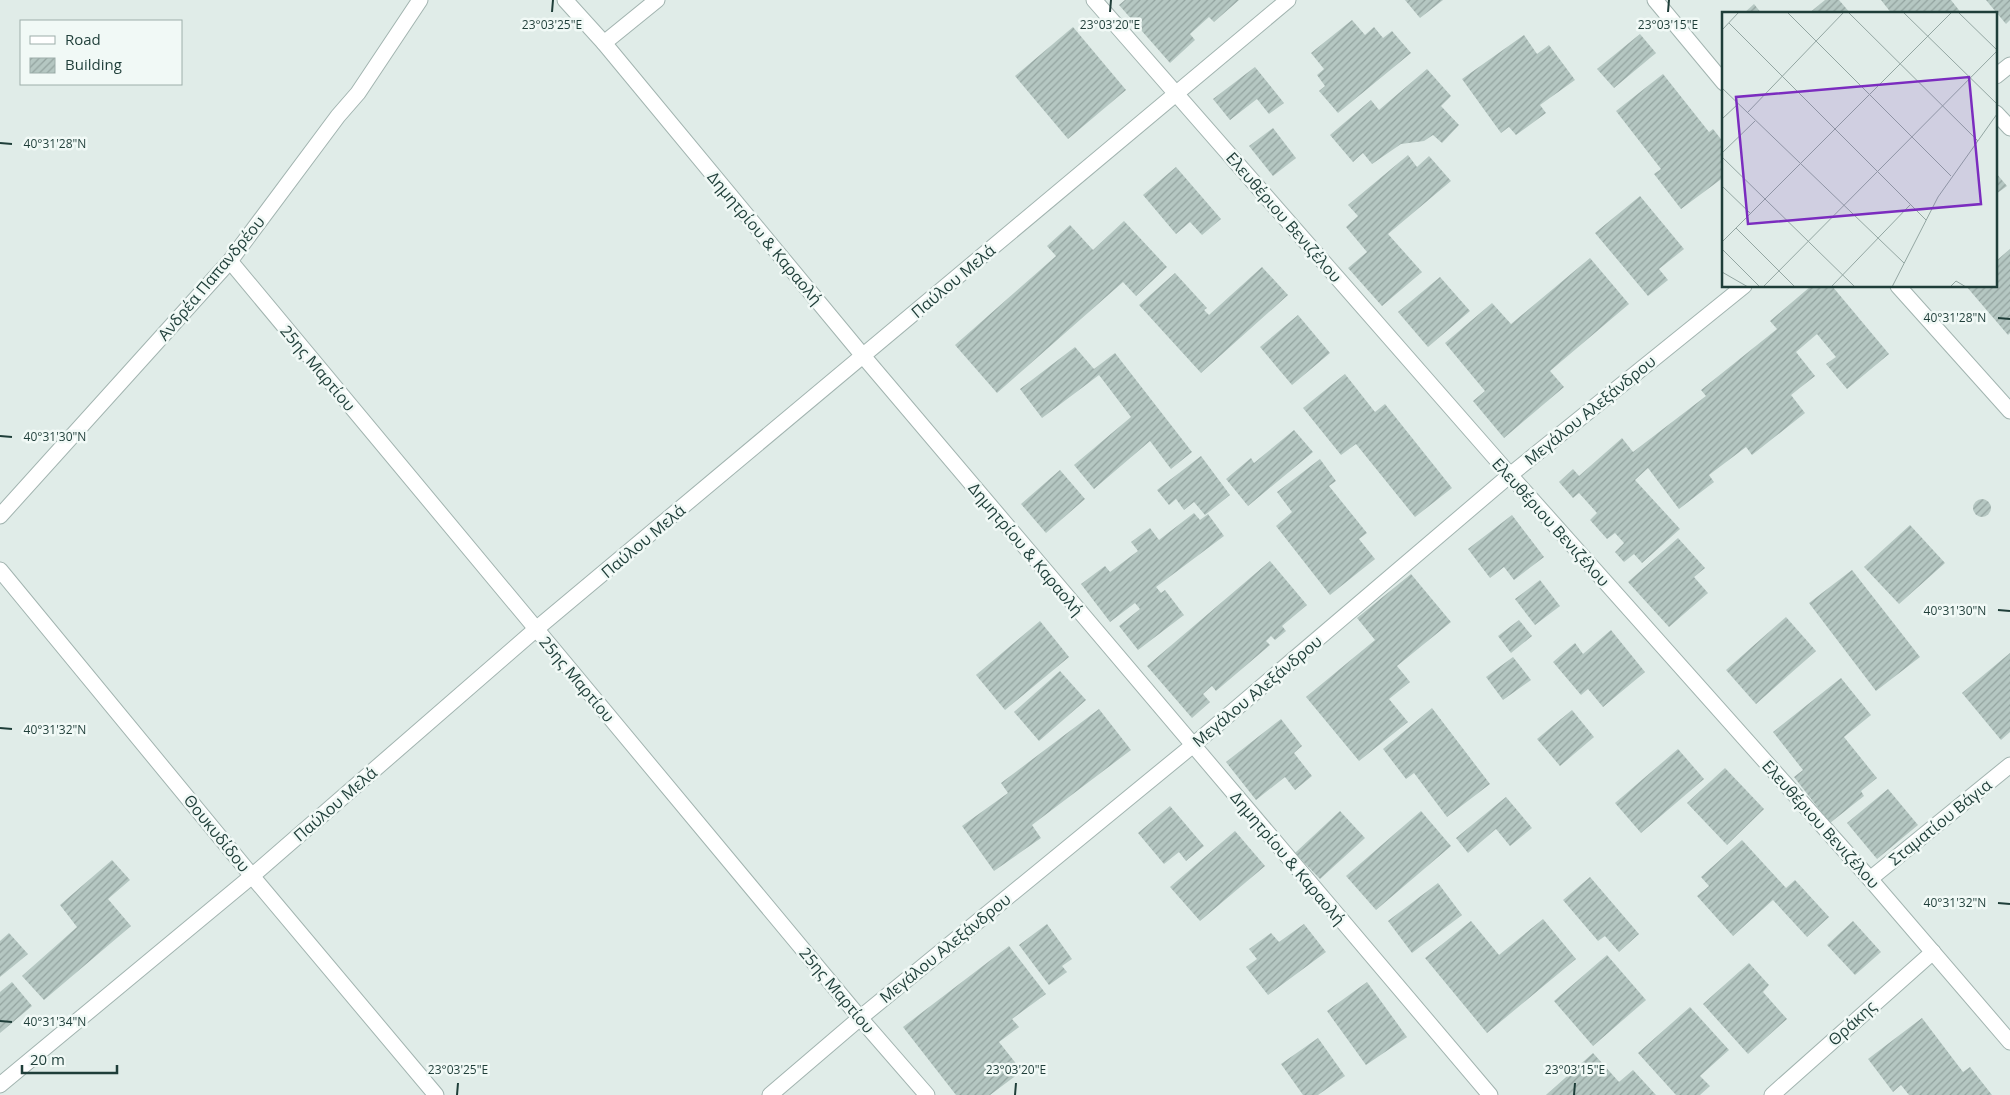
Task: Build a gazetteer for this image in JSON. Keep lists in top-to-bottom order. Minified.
{"streets":{"street":["Ελευθέριου Βενιζέλου","Δημητρίου & Καραολή","Ανδρέα Παπανδρέου","Παύλου Μελά","25ης Μαρτίου","Μεγάλου Αλεξάνδρου","Σταματίου Βάγια","Θουκυδίδου","Θράκης"]},"crossings":[["Ελευθέριου Βενιζέλου","Παύλου Μελά"],["Ελευθέριου Βενιζέλου","Μεγάλου Αλεξάνδρου"],["Ελευθέριου Βενιζέλου","Σταματίου Βάγια"],["Ελευθέριου Βενιζέλου","Θράκης"],["Δημητρίου & Καραολή","Παύλου Μελά"],["Δημητρίου & Καραολή","Μεγάλου Αλεξάνδρου"],["Ανδρέα Παπανδρέου","25ης Μαρτίου"],["Παύλου Μελά","25ης Μαρτίου"],["Παύλου Μελά","Θουκυδίδου"],["25ης Μαρτίου","Μεγάλου Αλεξάνδρου"]],"legend":["Road","Building"],"scale_bar":"20 m","coordinates":["23°03'25\"E","23°03'20\"E","23°03'15\"E","40°31'28\"N","40°31'30\"N","40°31'32\"N","40°31'34\"N"]}
